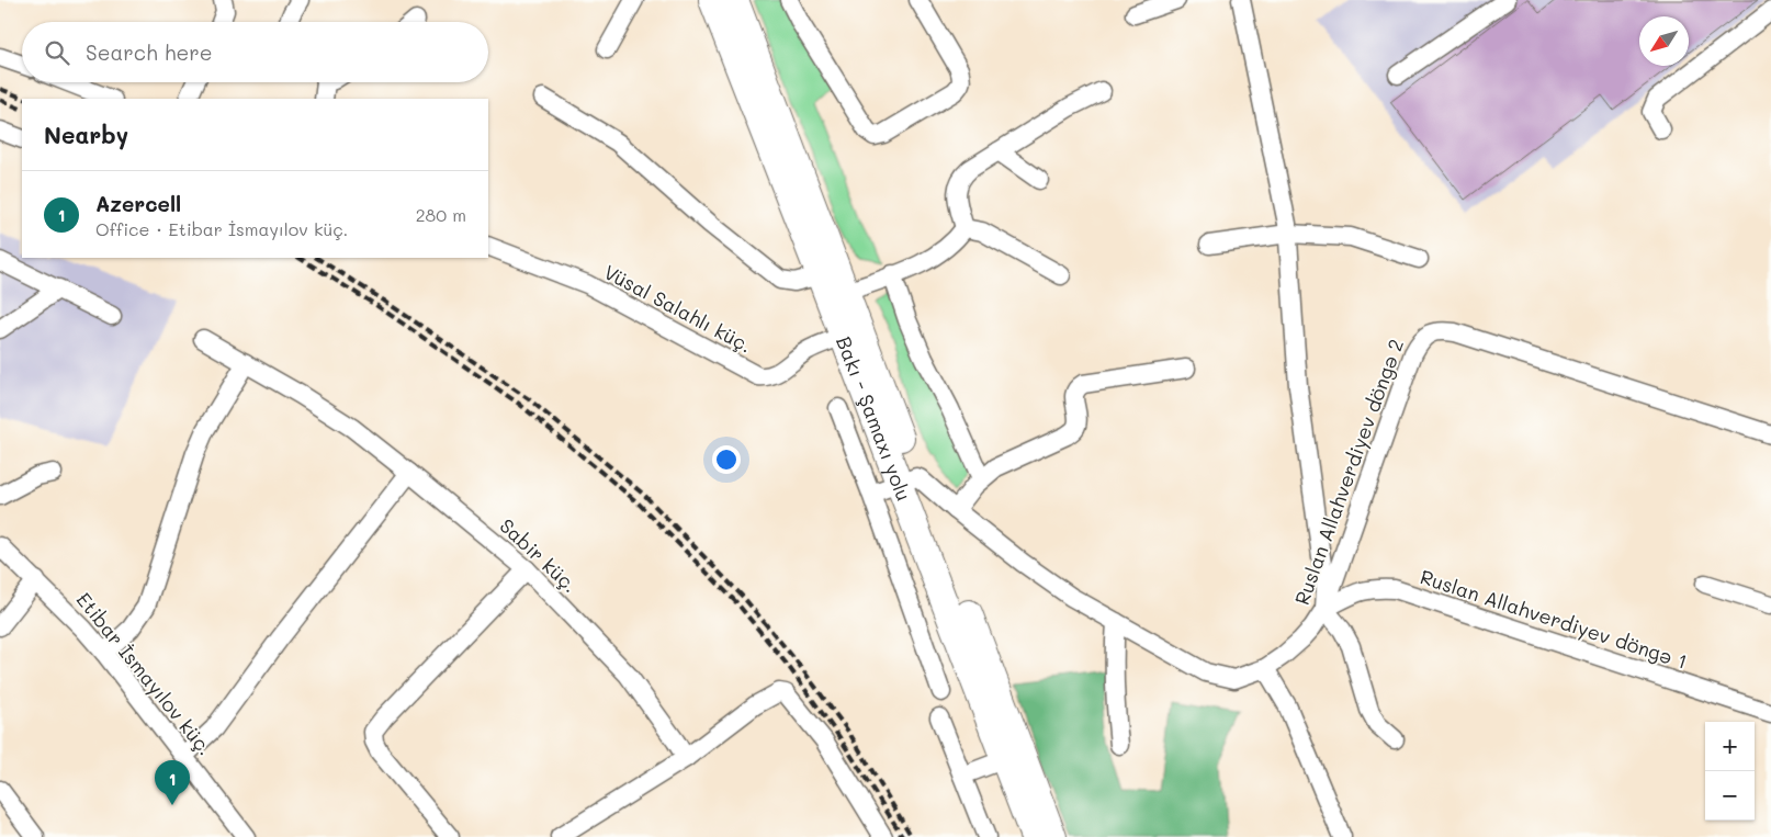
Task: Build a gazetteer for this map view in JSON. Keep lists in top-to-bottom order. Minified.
{"streets":{"highway":["Bakı - Şamaxı yolu"],"street":["Vüsal Salahlı küç.","Ruslan Allahverdiyev döngə 2","Sabir küç.","Ruslan Allahverdiyev döngə 1","Etibar İsmayılov küç."]},"crossings":[["Vüsal Salahlı küç.","Bakı - Şamaxı yolu"],["Bakı - Şamaxı yolu","Ruslan Allahverdiyev döngə 2"],["Ruslan Allahverdiyev döngə 2","Ruslan Allahverdiyev döngə 1"]],"north":"bottom left","page":{"search":"Search here","heading":"Nearby","list":[{"mark":"1","name":"Azercell","note":"Office · Etibar İsmayılov küç.","value":"280 m"}],"map_buttons":["+","−"],"pins":"1"}}
